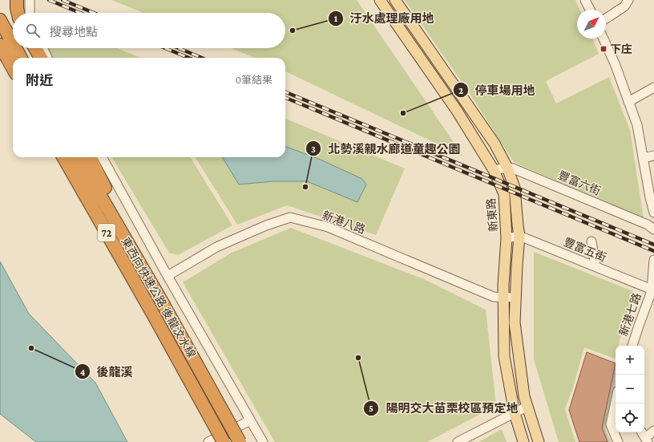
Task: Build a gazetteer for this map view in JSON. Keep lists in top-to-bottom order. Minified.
{"streets":{"highway":["72","東西向快速公路 後龍汶水線"],"main road":["新東路"],"street":["豐富六街","新港八路","豐富五街","新港七路"]},"crossings":[["豐富六街","新東路"],["新東路","新港八路"],["豐富五街","新港七路"]],"places":{"other":["汙水處理廠用地","停車場用地","北勢溪親水廊道童趣公園","後龍溪","陽明交大苗栗校區預定地"],"transit":["下庄"]},"north":"top right","page":{"search":"搜尋地點","heading":["附近","0筆結果"],"map_buttons":["+","−"]}}
